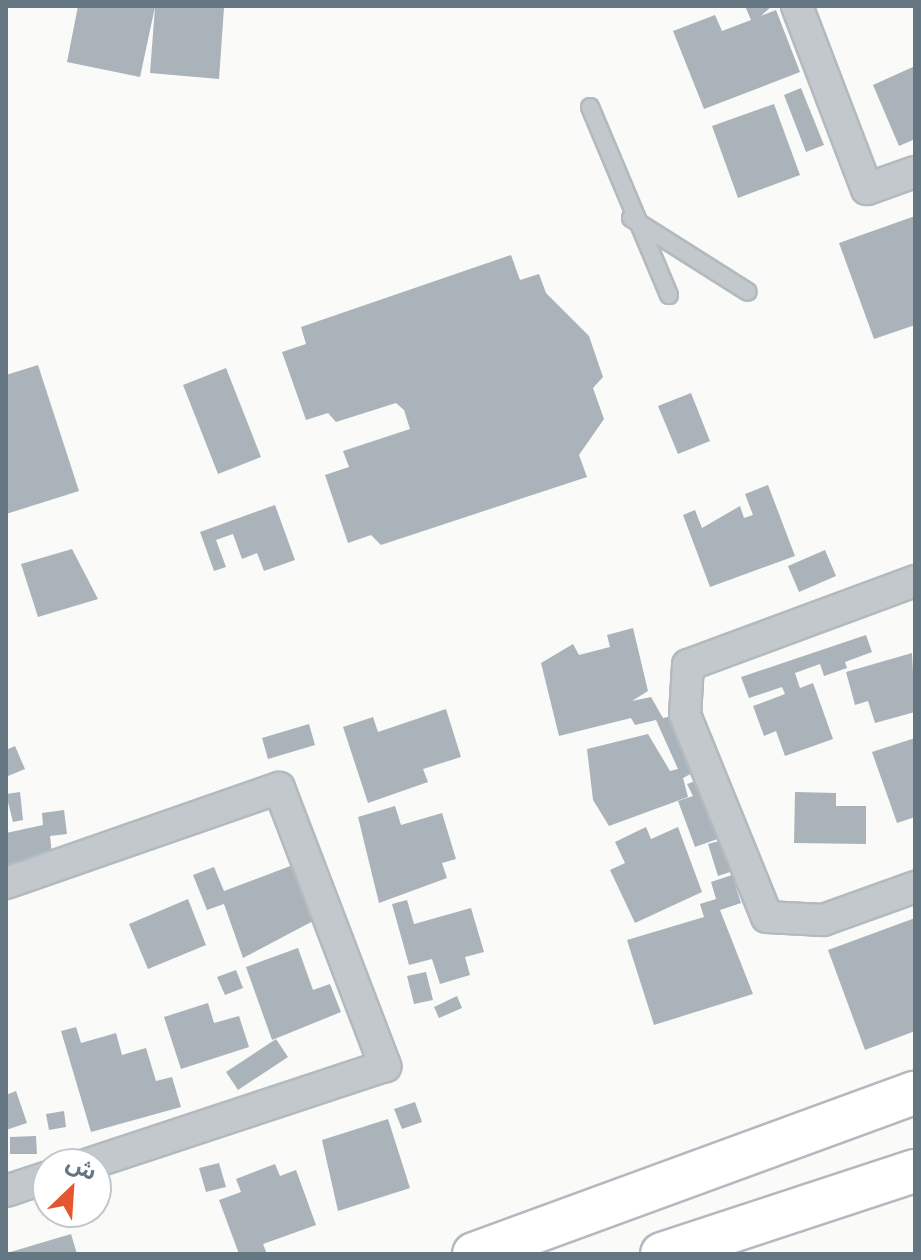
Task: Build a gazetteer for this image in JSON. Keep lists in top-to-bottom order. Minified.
{"north":"top right"}
